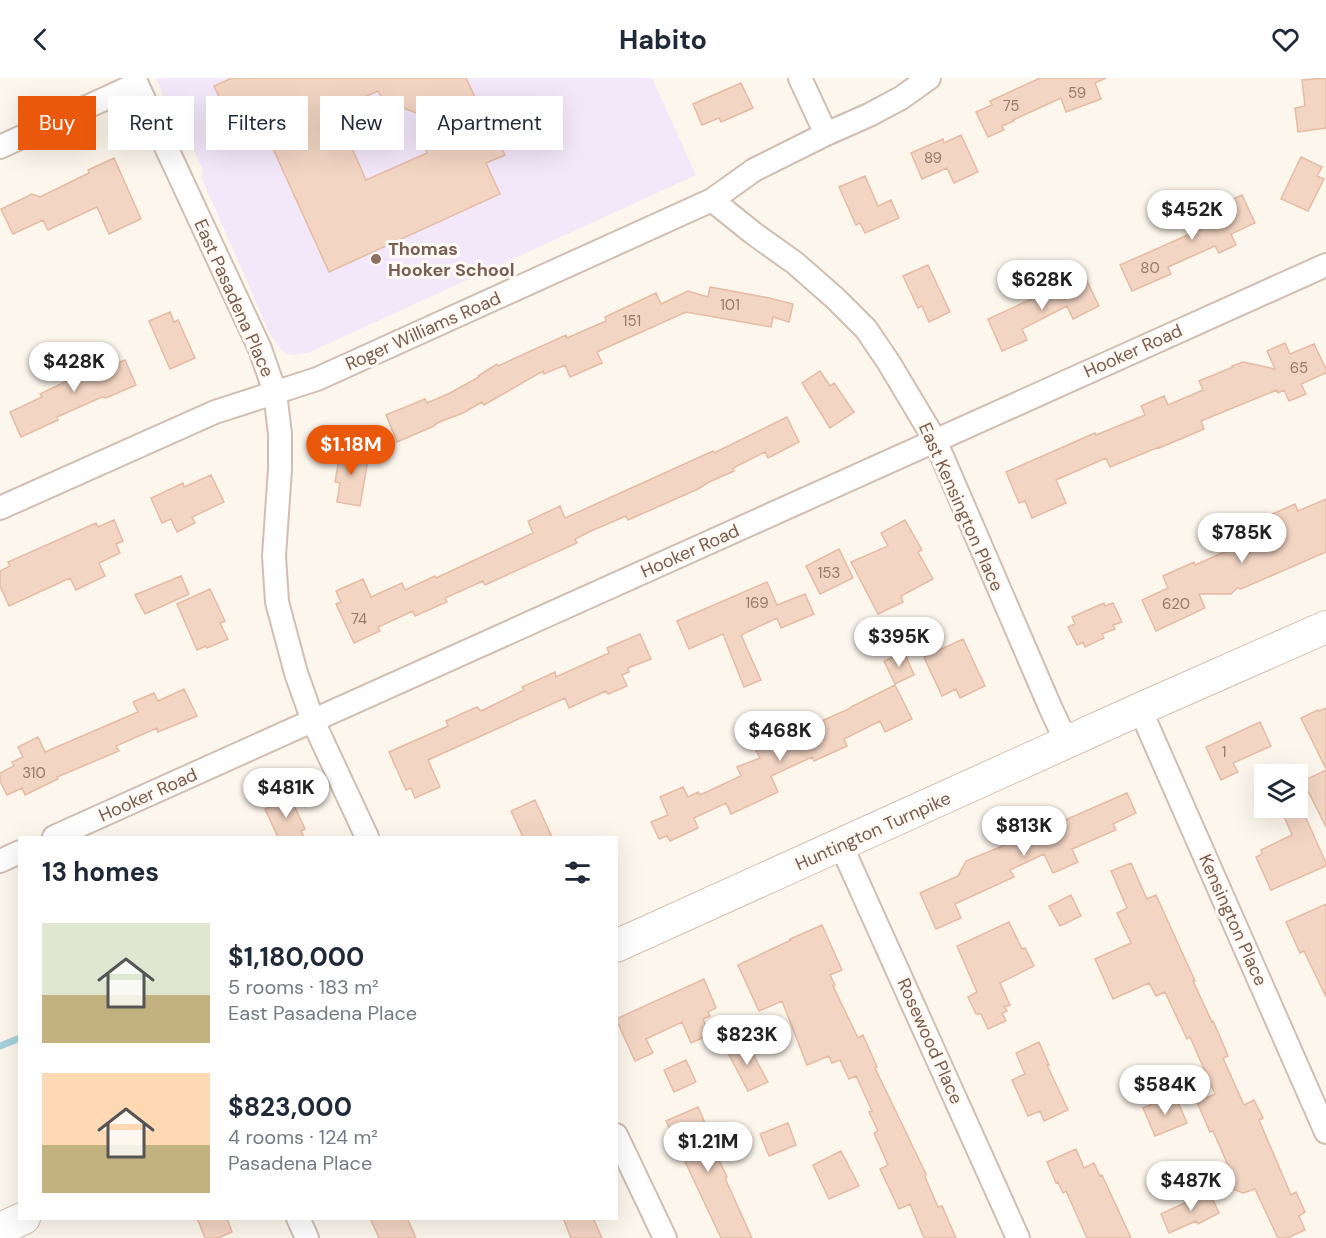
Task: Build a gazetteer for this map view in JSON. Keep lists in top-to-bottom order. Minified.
{"streets":{"main road":["Huntington Turnpike"],"street":["East Pasadena Place","Roger Williams Road","Hooker Road","East Kensington Place","Kensington Place","Rosewood Place"]},"crossings":[["East Pasadena Place","Roger Williams Road"],["East Pasadena Place","Hooker Road"],["Roger Williams Road","East Kensington Place"],["Hooker Road","East Kensington Place"],["East Kensington Place","Huntington Turnpike"],["Huntington Turnpike","Kensington Place"],["Huntington Turnpike","Rosewood Place"]],"places":["Thomas Hooker School"],"house_numbers":["59","75","89","80","101","151","65","153","169","620","74","1","310"],"page":{"header":"Habito","chip":["Buy","Rent","Filters","New","Apartment"],"price":["$452K","$628K","$428K","$1.18M","$785K","$395K","$468K","$481K","$813K","$823K","$584K","$1.21M","$487K"],"heading":"13 homes","list":[{"name":"$1,180,000","note":"5 rooms · 183 m² · East Pasadena Place"},{"name":"$823,000","note":"4 rooms · 124 m² · Pasadena Place"}]}}
